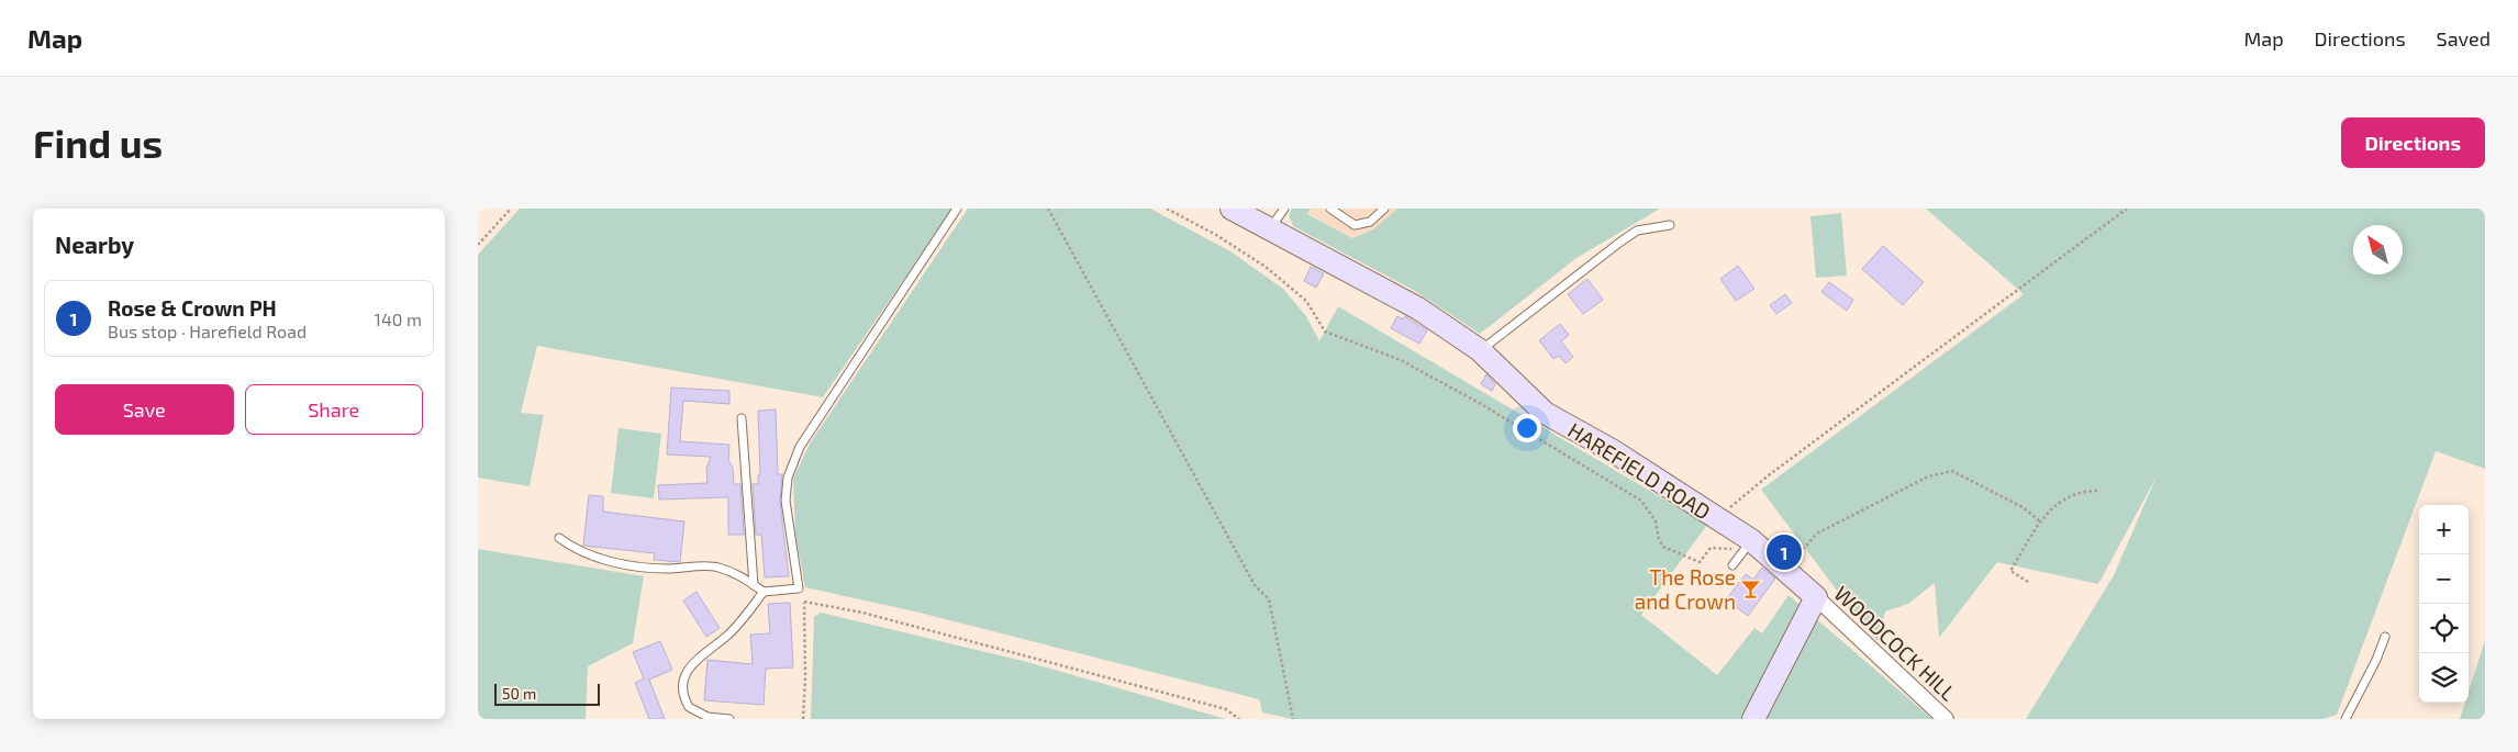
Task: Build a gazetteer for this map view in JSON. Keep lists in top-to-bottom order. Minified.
{"streets":{"street":["HAREFIELD ROAD","WOODCOCK HILL"]},"crossings":[["HAREFIELD ROAD","WOODCOCK HILL"]],"places":{"bar":["The Rose and Crown"]},"scale_bar":"50 m","north":"top left","page":{"header":"Map","nav":["Map","Directions","Saved"],"buttons":["Directions",["Save","Share"]],"title":"Find us","heading":"Nearby","list":[{"mark":"1","name":"Rose & Crown PH","note":"Bus stop · Harefield Road","value":"140 m"}],"map_buttons":["+","−"],"pins":"1","scale":"50 m"}}
